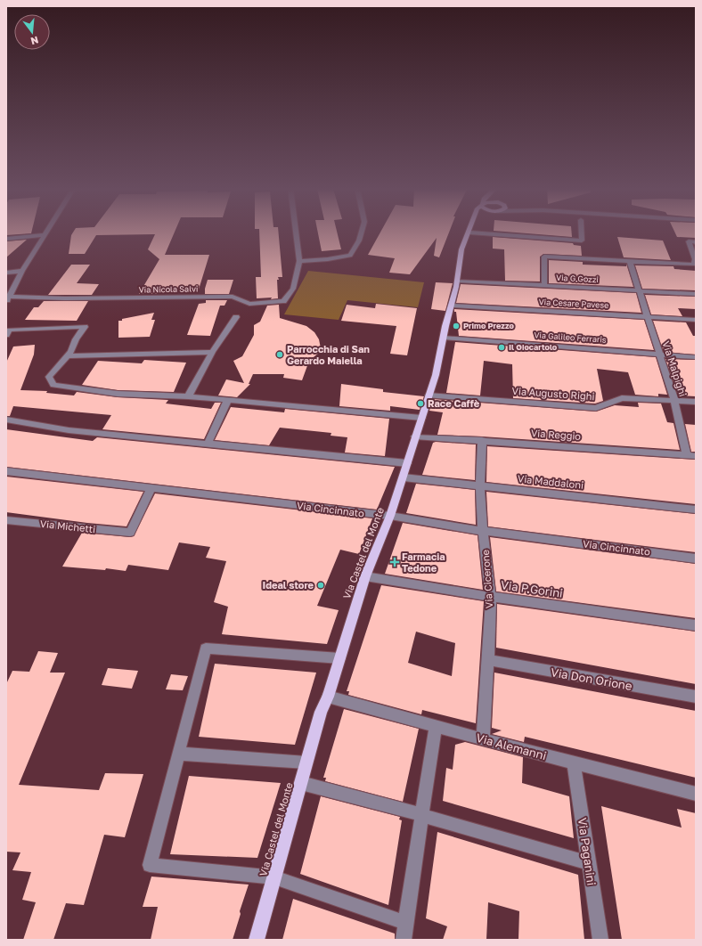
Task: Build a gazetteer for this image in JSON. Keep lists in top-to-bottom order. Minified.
{"streets":{"main road":["Via Castel del Monte"],"street":["Via G.Gozzi","Via Nicola Salvi","Via Cesare Pavese","Via Galileo Ferraris","Via Malpighi","Via Augusto Righi","Via Reggio","Via Maddaloni","Via Cincinnato","Via Michetti","Via Cicerone","Via P.Gorini","Via Don Orione","Via Alemanni","Via Paganini"]},"crossings":[["Via G.Gozzi","Via Malpighi"],["Via G.Gozzi","Via Castel del Monte"],["Via Cesare Pavese","Via Malpighi"],["Via Cesare Pavese","Via Castel del Monte"],["Via Galileo Ferraris","Via Malpighi"],["Via Galileo Ferraris","Via Castel del Monte"],["Via Malpighi","Via Augusto Righi"],["Via Malpighi","Via Reggio"],["Via Augusto Righi","Via Castel del Monte"],["Via Reggio","Via Castel del Monte"],["Via Reggio","Via Cicerone"],["Via Maddaloni","Via Castel del Monte"],["Via Maddaloni","Via Cicerone"],["Via Cincinnato","Via Michetti"],["Via Cincinnato","Via Castel del Monte"],["Via Cincinnato","Via Cicerone"],["Via Castel del Monte","Via P.Gorini"],["Via Castel del Monte","Via Alemanni"],["Via Cicerone","Via P.Gorini"],["Via Cicerone","Via Don Orione"],["Via Cicerone","Via Alemanni"],["Via Alemanni","Via Paganini"]],"places":{"other":["Primo Prezzo","Il Giocartolo","Parrocchia di San Gerardo Maiella","Race Caffè","Ideal store"],"health":["Farmacia Tedone"]},"north":"bottom"}
